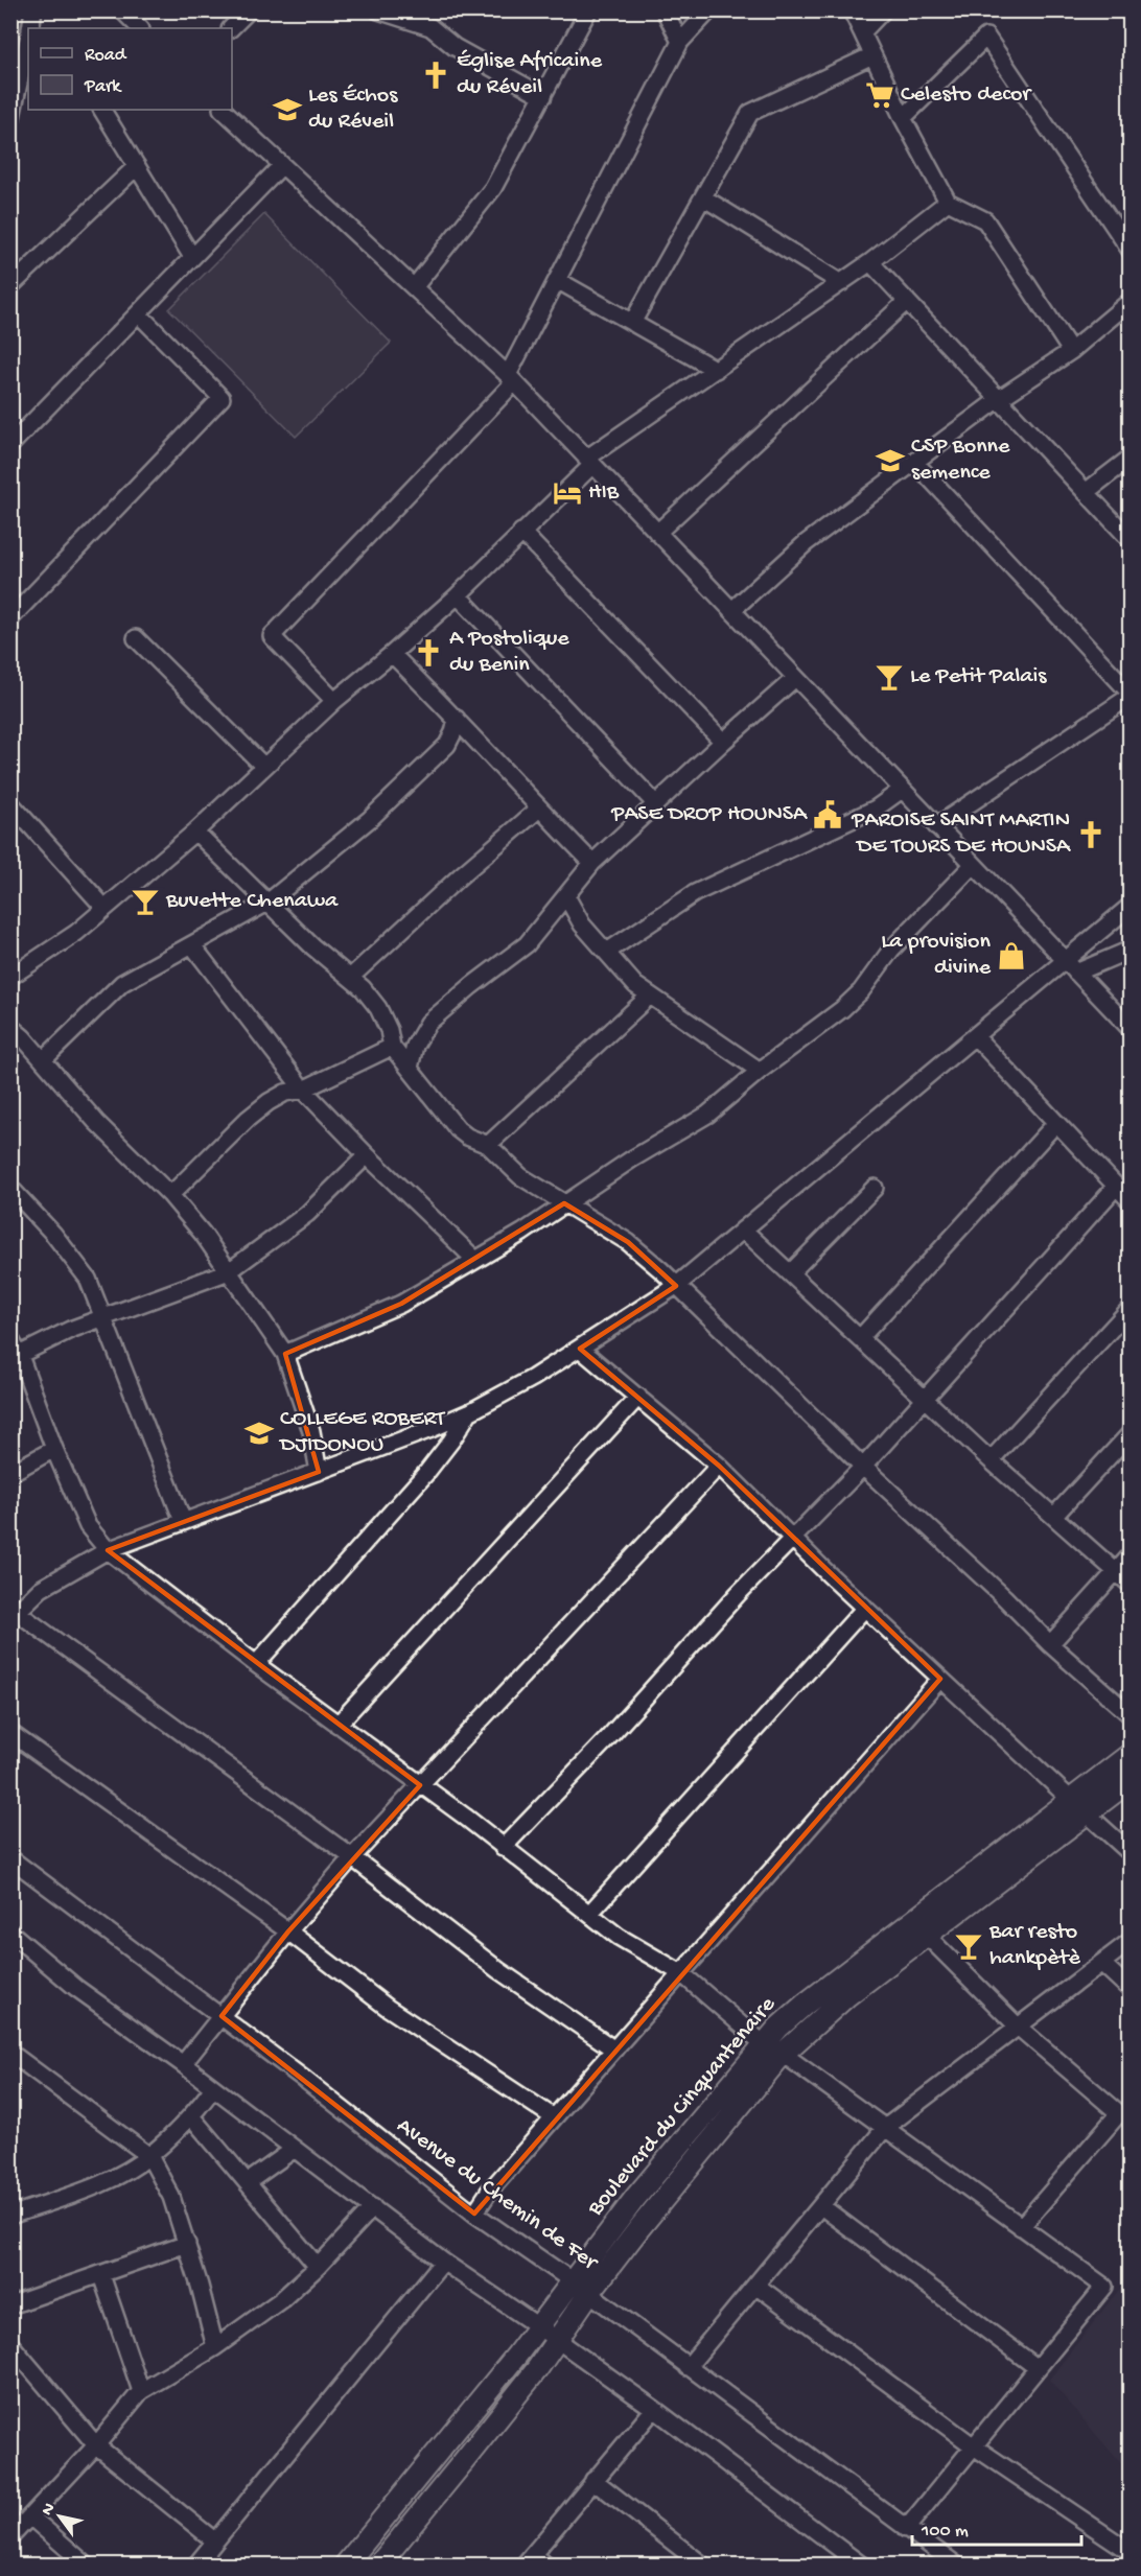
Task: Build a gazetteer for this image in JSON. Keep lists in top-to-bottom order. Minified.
{"streets":{"main road":["Boulevard du Cinquantenaire"],"street":["Avenue du Chemin de Fer"]},"crossings":[["Boulevard du Cinquantenaire","Avenue du Chemin de Fer"]],"places":{"church":["Église Africaine du Réveil","A Postolique du Benin","PAROISE SAINT MARTIN DE TOURS DE HOUNSA"],"supermarket":["Celesto decor"],"school or university":["Les Échos du Réveil","CSP Bonne semence","COLLEGE ROBERT DJIDONOU"],"hotel":["HIB"],"bar":["Le Petit Palais","Buvette Chenawa","Bar resto hankpètè"],"public building":["PASE DROP HOUNSA"],"shop":["La provision divine"]},"legend":["Road","Park"],"scale_bar":"100 m","north":"top left"}
